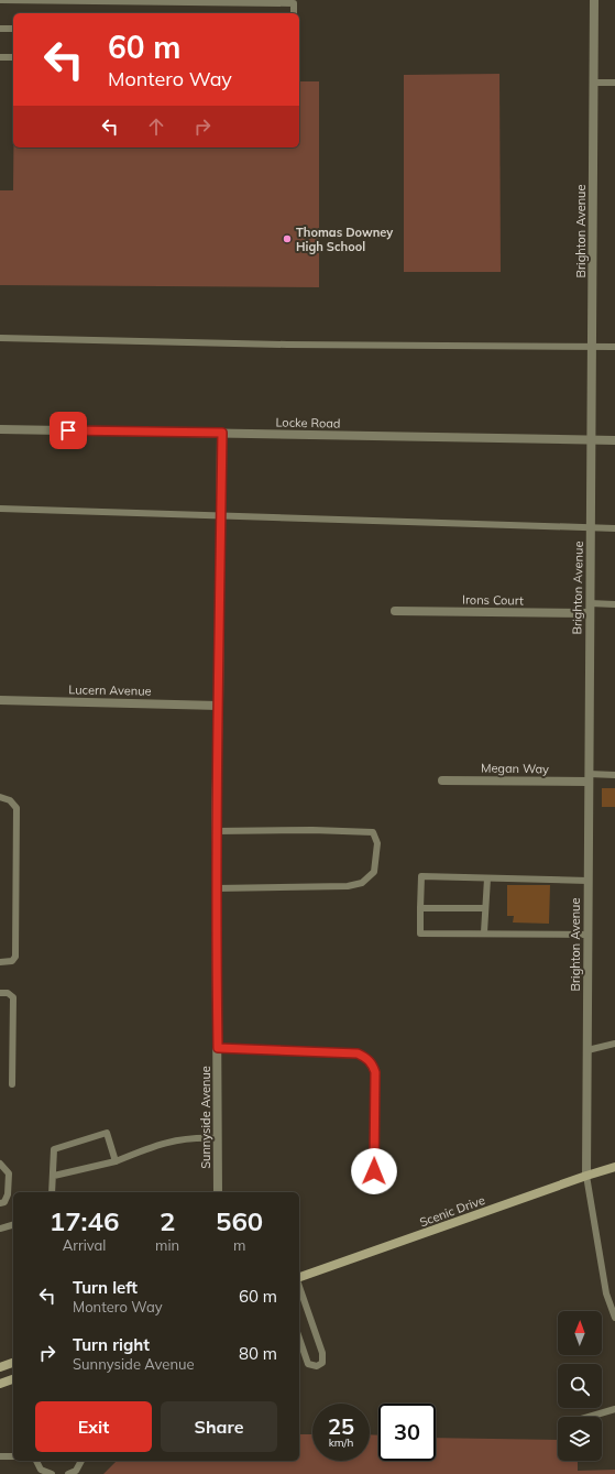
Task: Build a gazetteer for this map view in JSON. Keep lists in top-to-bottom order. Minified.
{"streets":{"main road":["Scenic Drive"],"street":["Brighton Avenue","Locke Road","Irons Court","Lucern Avenue","Megan Way","Sunnyside Avenue"]},"crossings":[["Brighton Avenue","Locke Road"],["Brighton Avenue","Irons Court"],["Brighton Avenue","Megan Way"],["Brighton Avenue","Scenic Drive"],["Locke Road","Sunnyside Avenue"],["Lucern Avenue","Sunnyside Avenue"]],"places":["Thomas Downey High School"],"north":"top","page":{"turn":["60 m","Montero Way"],"eta":["17:46","Arrival","2","min","560","m"],"list":[{"name":"Turn left","note":"Montero Way","value":"60 m"},{"name":"Turn right","note":"Sunnyside Avenue","value":"80 m"}],"buttons":["Exit","Share"],"speed":"25 km/h","limit":"30"}}
